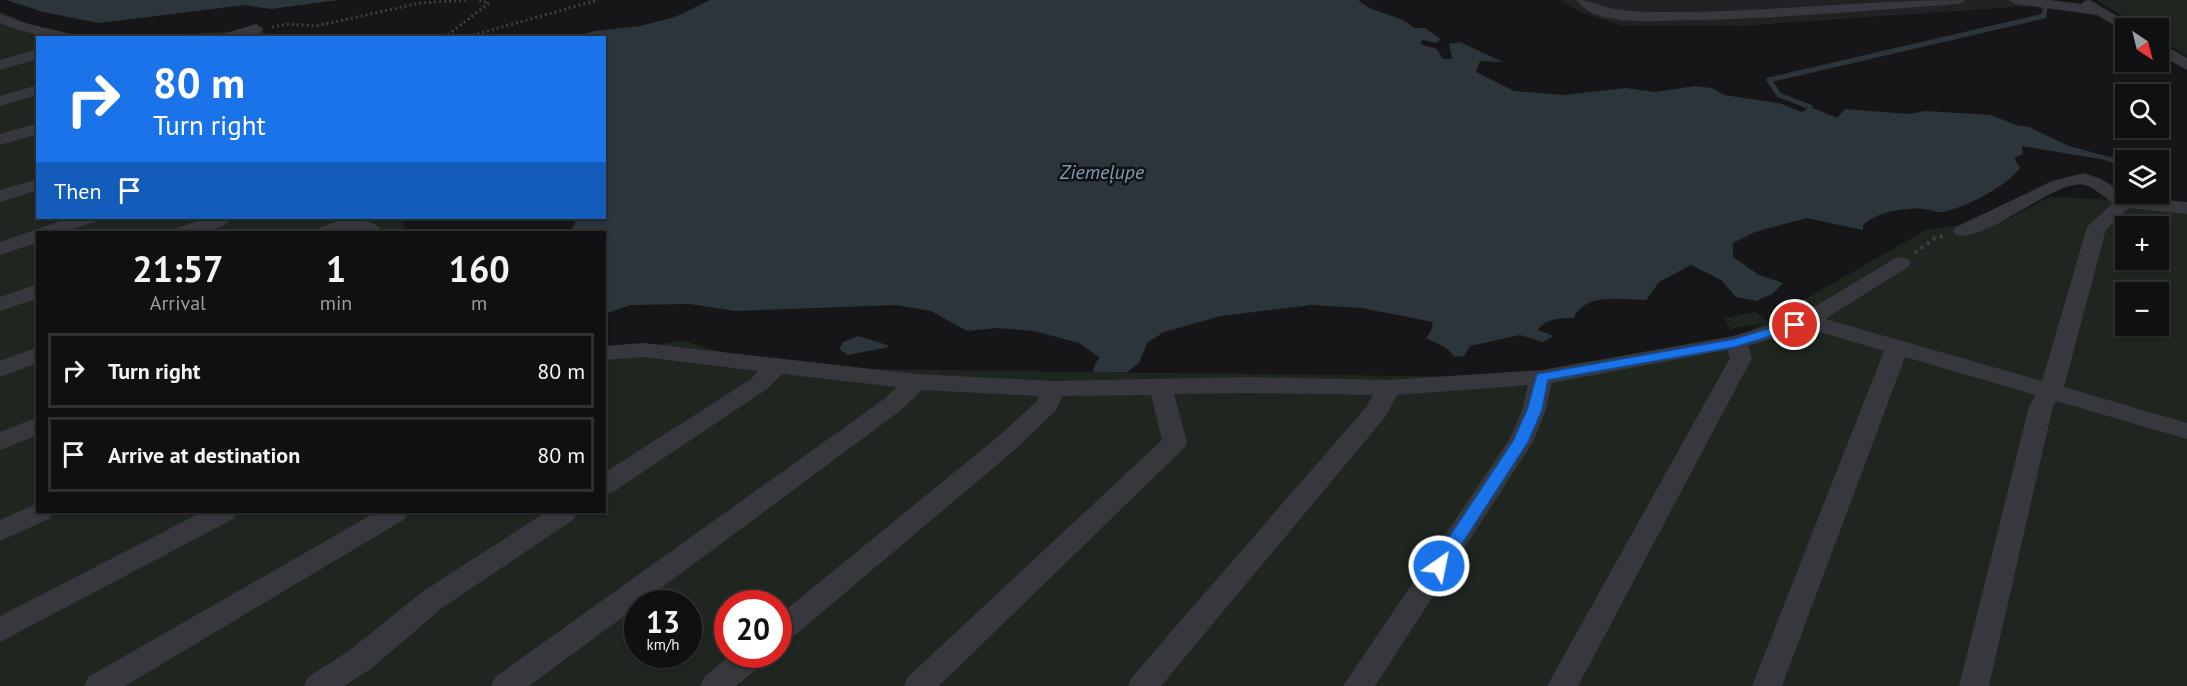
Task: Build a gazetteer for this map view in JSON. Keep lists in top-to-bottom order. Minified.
{"water":["Ziemeļupe"],"north":"bottom right","page":{"map_buttons":["+","−"],"turn":["80 m","Turn right"],"then":"Then","eta":["21:57","Arrival","1","min","160","m"],"list":[{"name":"Turn right","value":"80 m"},{"name":"Arrive at destination","value":"80 m"}],"speed":"13 km/h","limit":"20"}}
